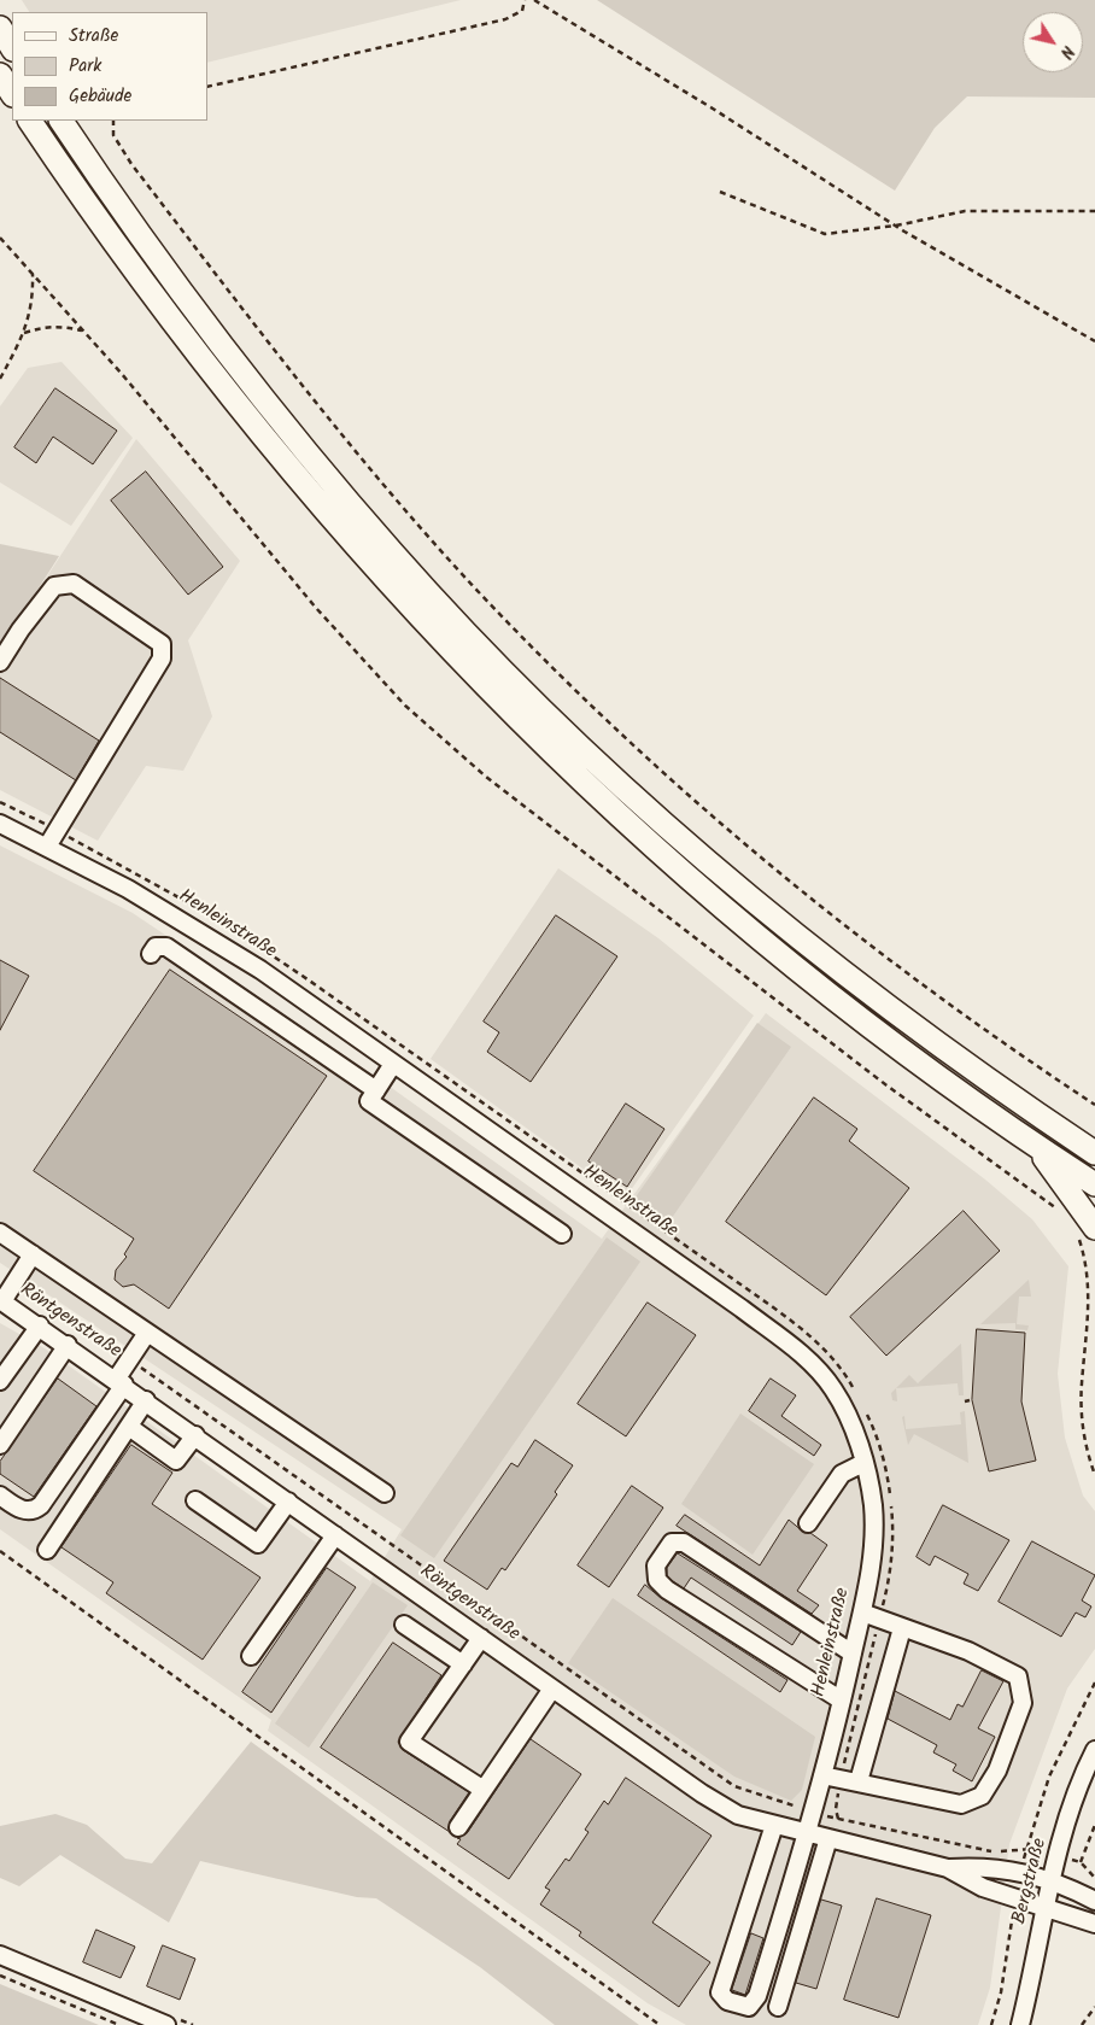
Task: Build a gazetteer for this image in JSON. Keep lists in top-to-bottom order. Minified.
{"streets":{"street":["Henleinstraße","Röntgenstraße","Bergstraße"]},"crossings":[["Henleinstraße","Röntgenstraße"],["Röntgenstraße","Bergstraße"]],"legend":["Straße","Park","Gebäude"],"north":"bottom right"}
